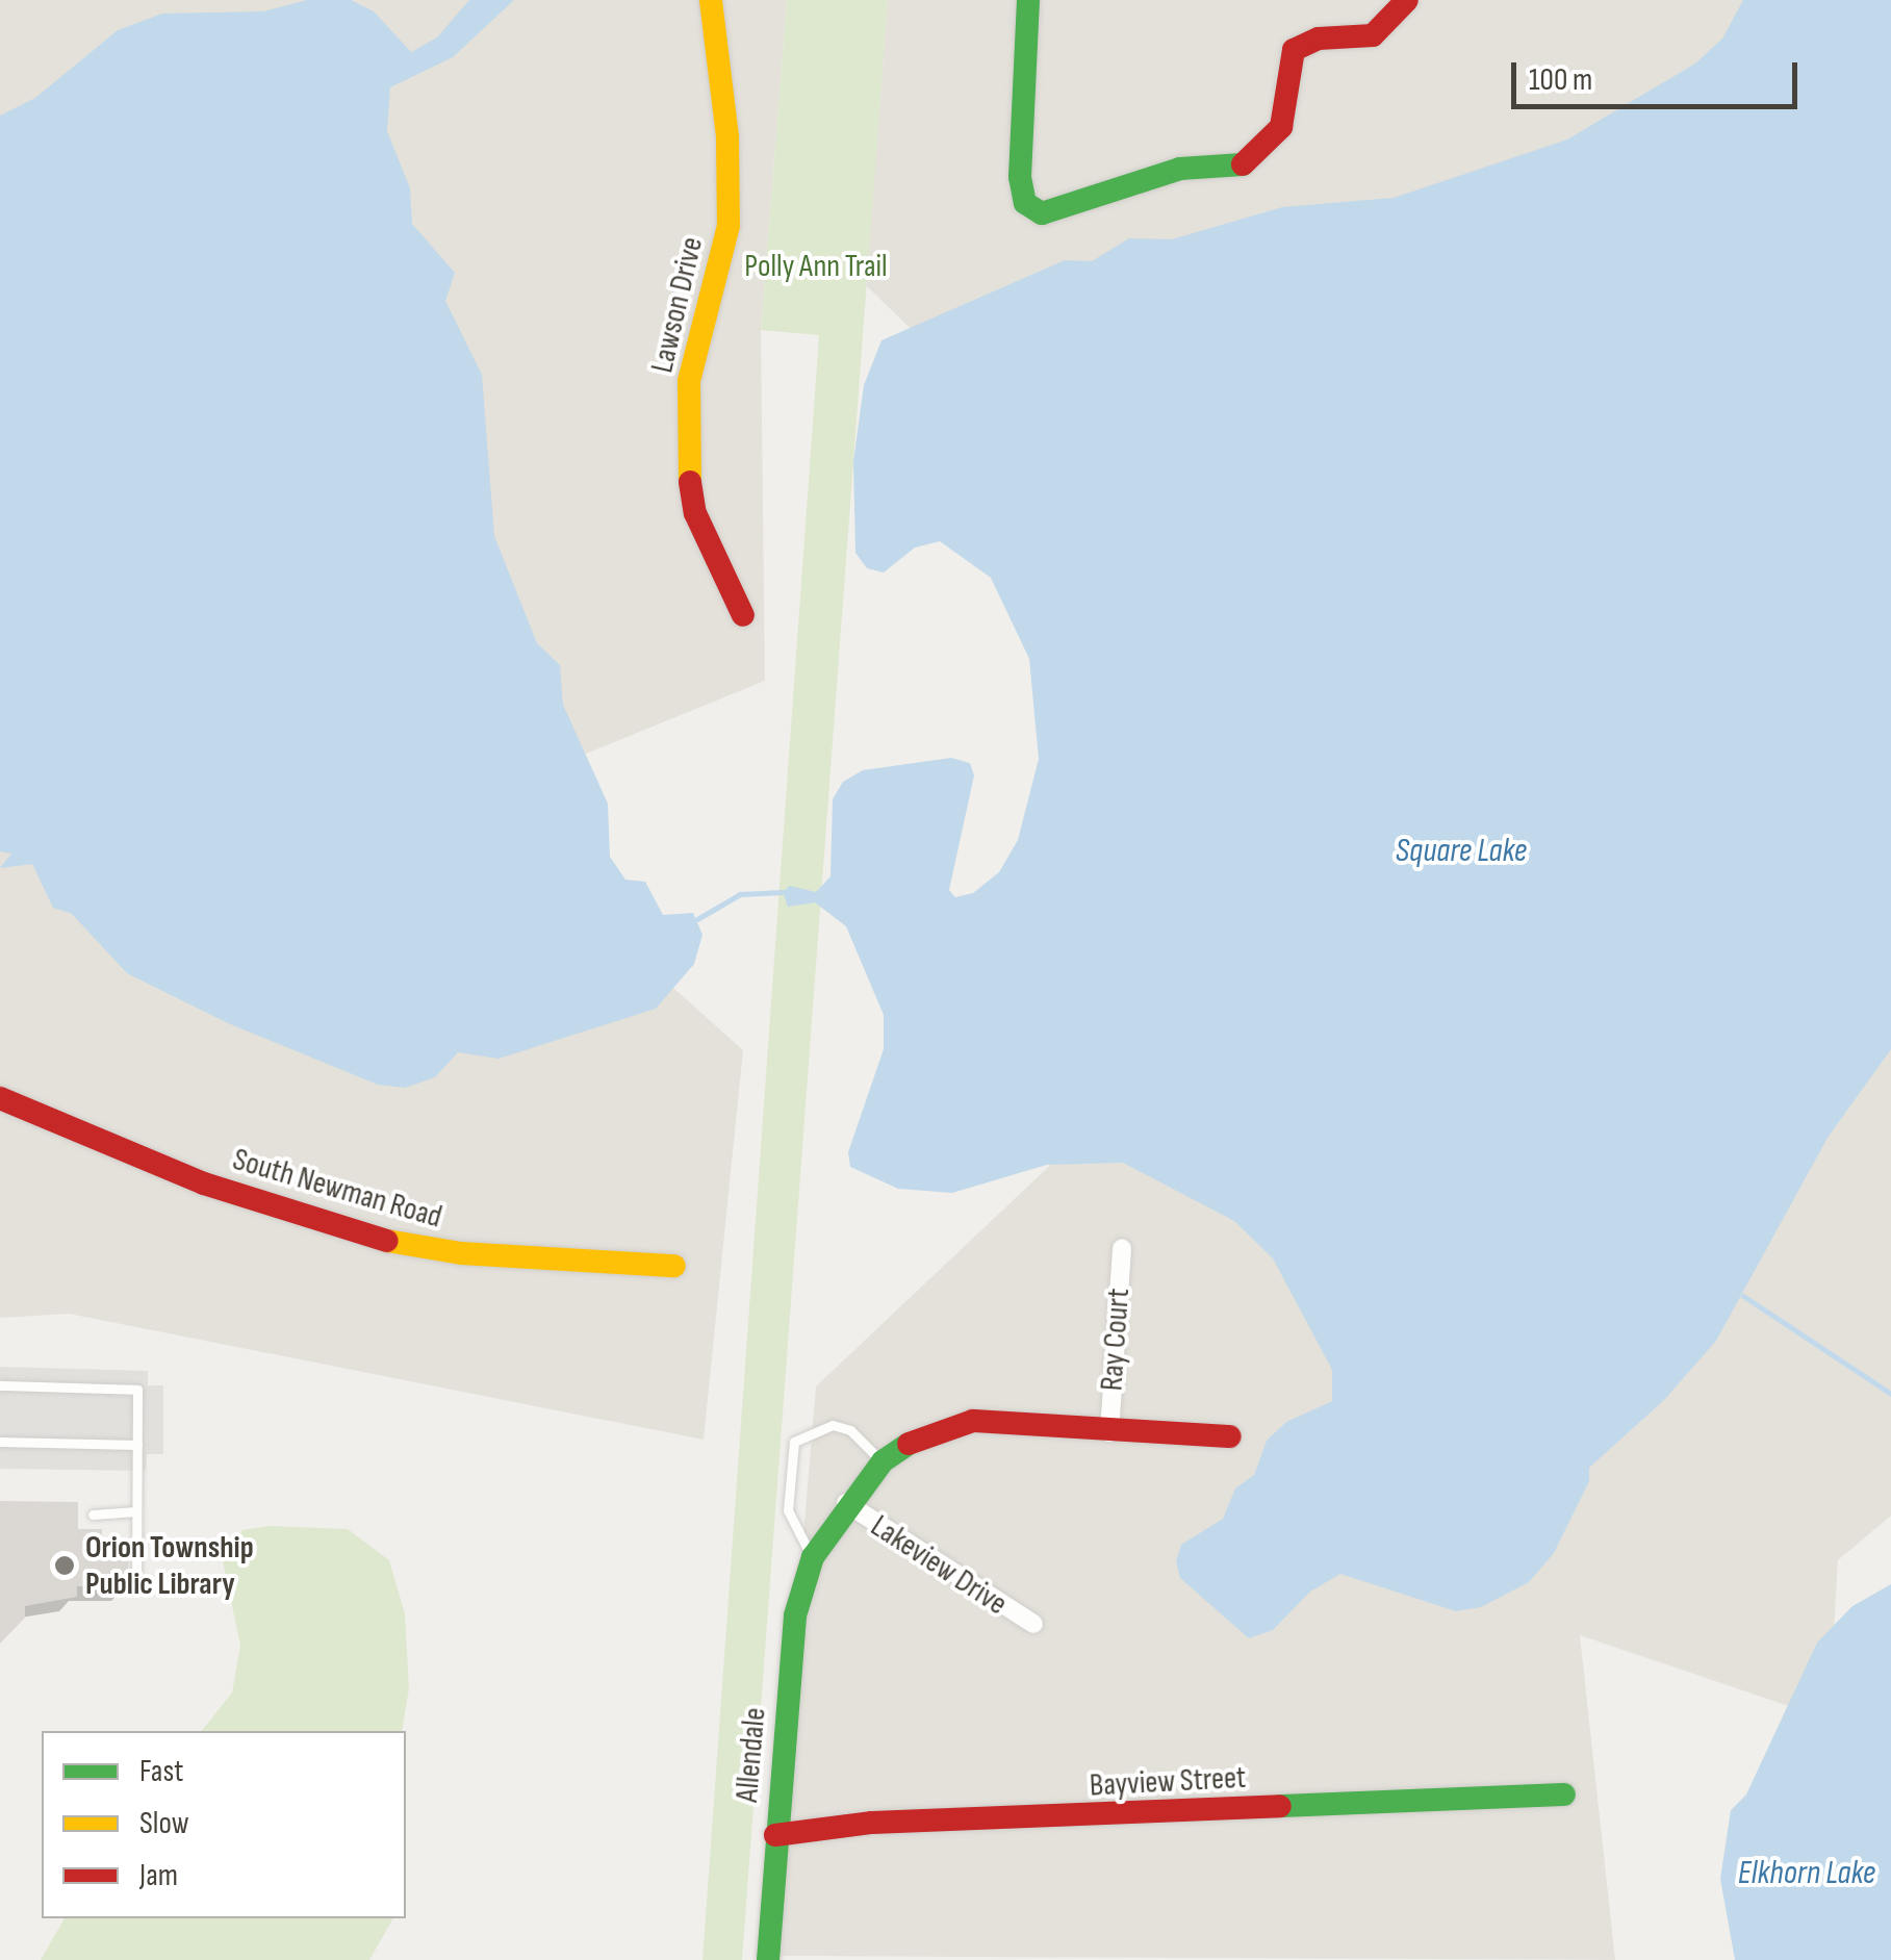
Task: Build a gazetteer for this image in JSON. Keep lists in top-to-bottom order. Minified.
{"streets":{"street":["Lawson Drive","South Newman Road","Ray Court","Lakeview Drive","Allendale","Bayview Street"]},"crossings":[["Lakeview Drive","Allendale"],["Allendale","Bayview Street"]],"water":["Square Lake","Elkhorn Lake"],"parks":["Polly Ann Trail"],"places":["Orion Township Public Library"],"legend":["Fast","Slow","Jam"],"scale_bar":"100 m"}
